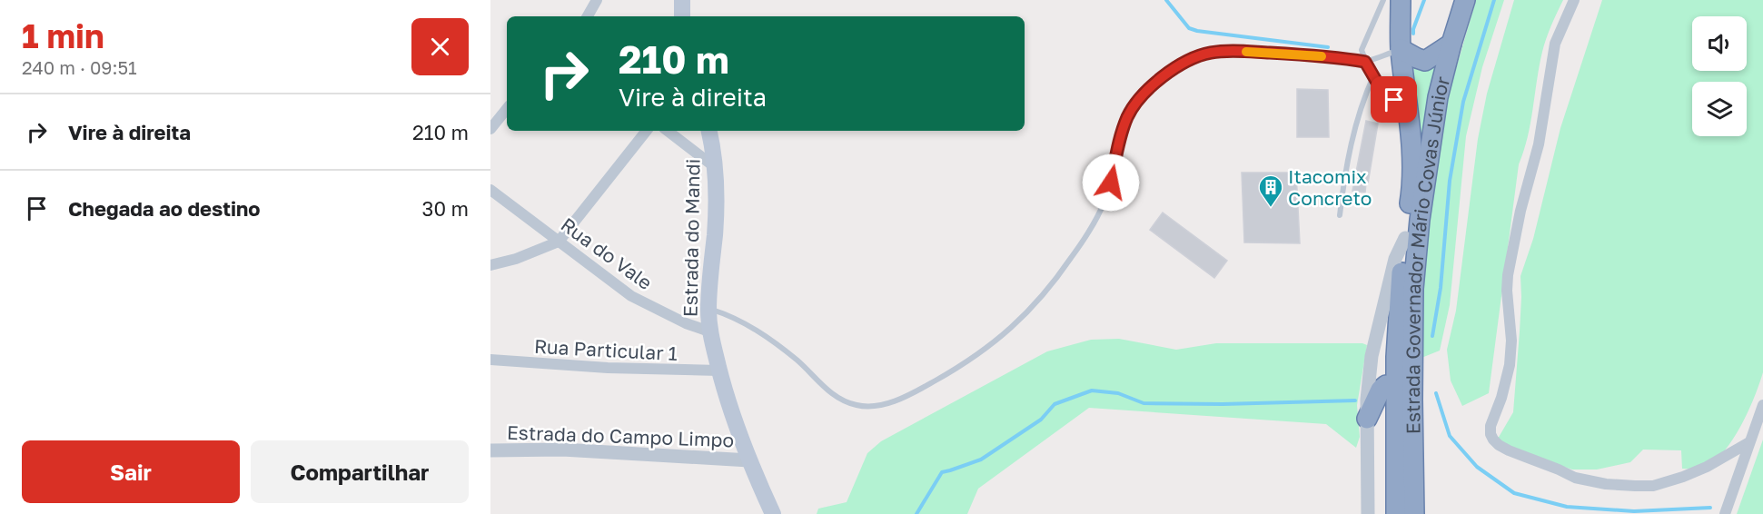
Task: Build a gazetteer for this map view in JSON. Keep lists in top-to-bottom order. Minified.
{"streets":{"highway":["Estrada Governador Mário Covas Júnior"],"main road":["Estrada do Mandi"],"street":["Rua do Vale","Rua Particular 1","Estrada do Campo Limpo"]},"crossings":[["Estrada do Mandi","Rua do Vale"],["Estrada do Mandi","Rua Particular 1"],["Estrada do Mandi","Estrada do Campo Limpo"]],"places":{"building":["Itacomix Concreto"]},"page":{"heading":["1 min","240 m · 09:51"],"turn":["210 m","Vire à direita"],"list":[{"name":"Vire à direita","value":"210 m"},{"name":"Chegada ao destino","value":"30 m"}],"buttons":["Sair","Compartilhar"]}}
